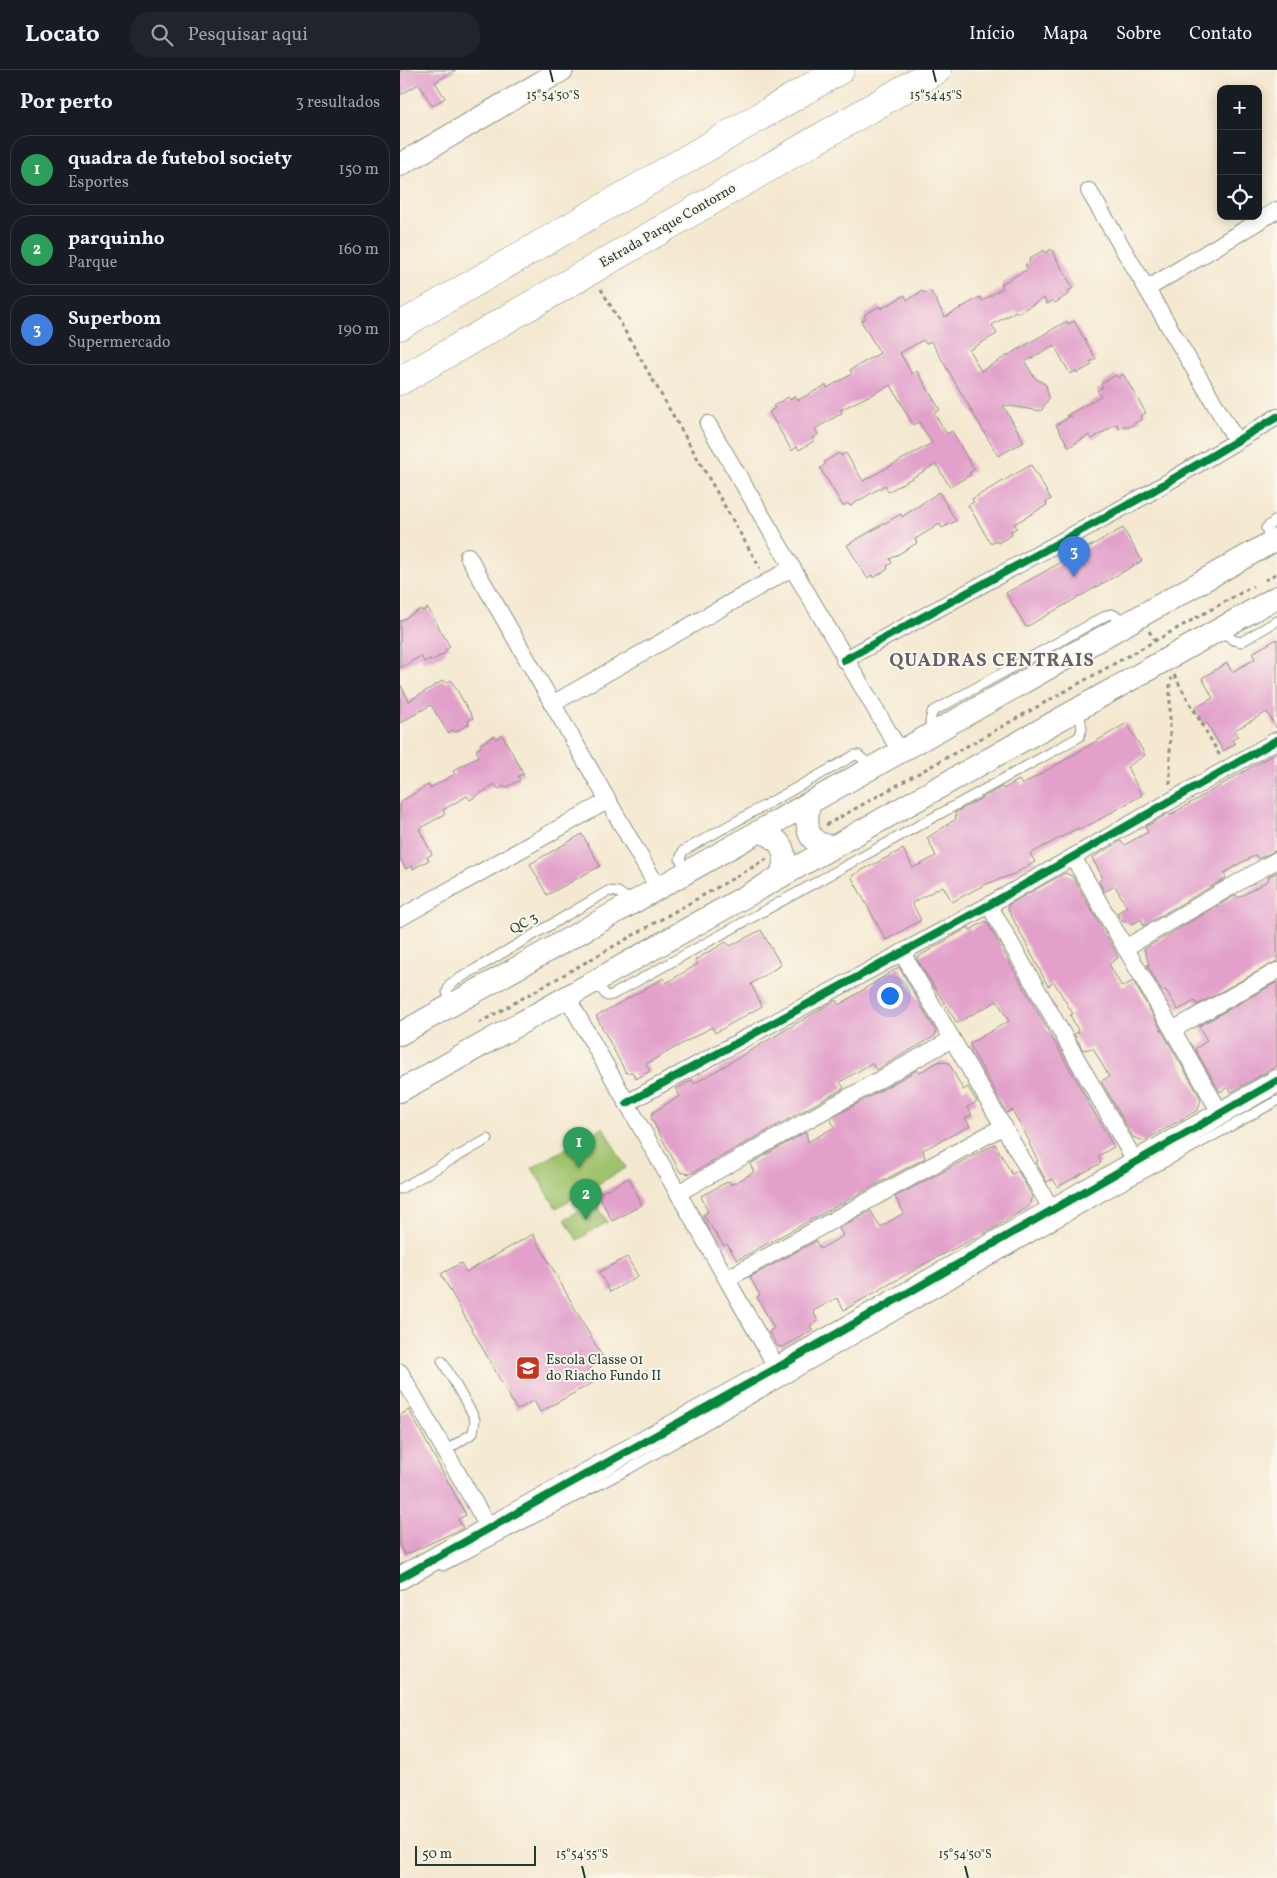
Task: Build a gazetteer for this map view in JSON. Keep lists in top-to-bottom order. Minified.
{"streets":{"highway":["Estrada Parque Contorno"]},"districts":["QUADRAS CENTRAIS"],"places":{"school or university":["Escola Classe 01 do Riacho Fundo II"]},"scale_bar":"50 m","page":{"header":"Locato","search":"Pesquisar aqui","nav":["Início","Mapa","Sobre","Contato"],"heading":["Por perto","3 resultados"],"map_buttons":["+","−"],"list":[{"mark":"1","name":"quadra de futebol society","note":"Esportes","value":"150 m"},{"mark":"2","name":"parquinho","note":"Parque","value":"160 m"},{"mark":"3","name":"Superbom","note":"Supermercado","value":"190 m"}],"pins":["3","1","2"],"scale":"50 m"},"coordinates":["15°54'50\"S","15°54'45\"S","15°54'55\"S"]}
